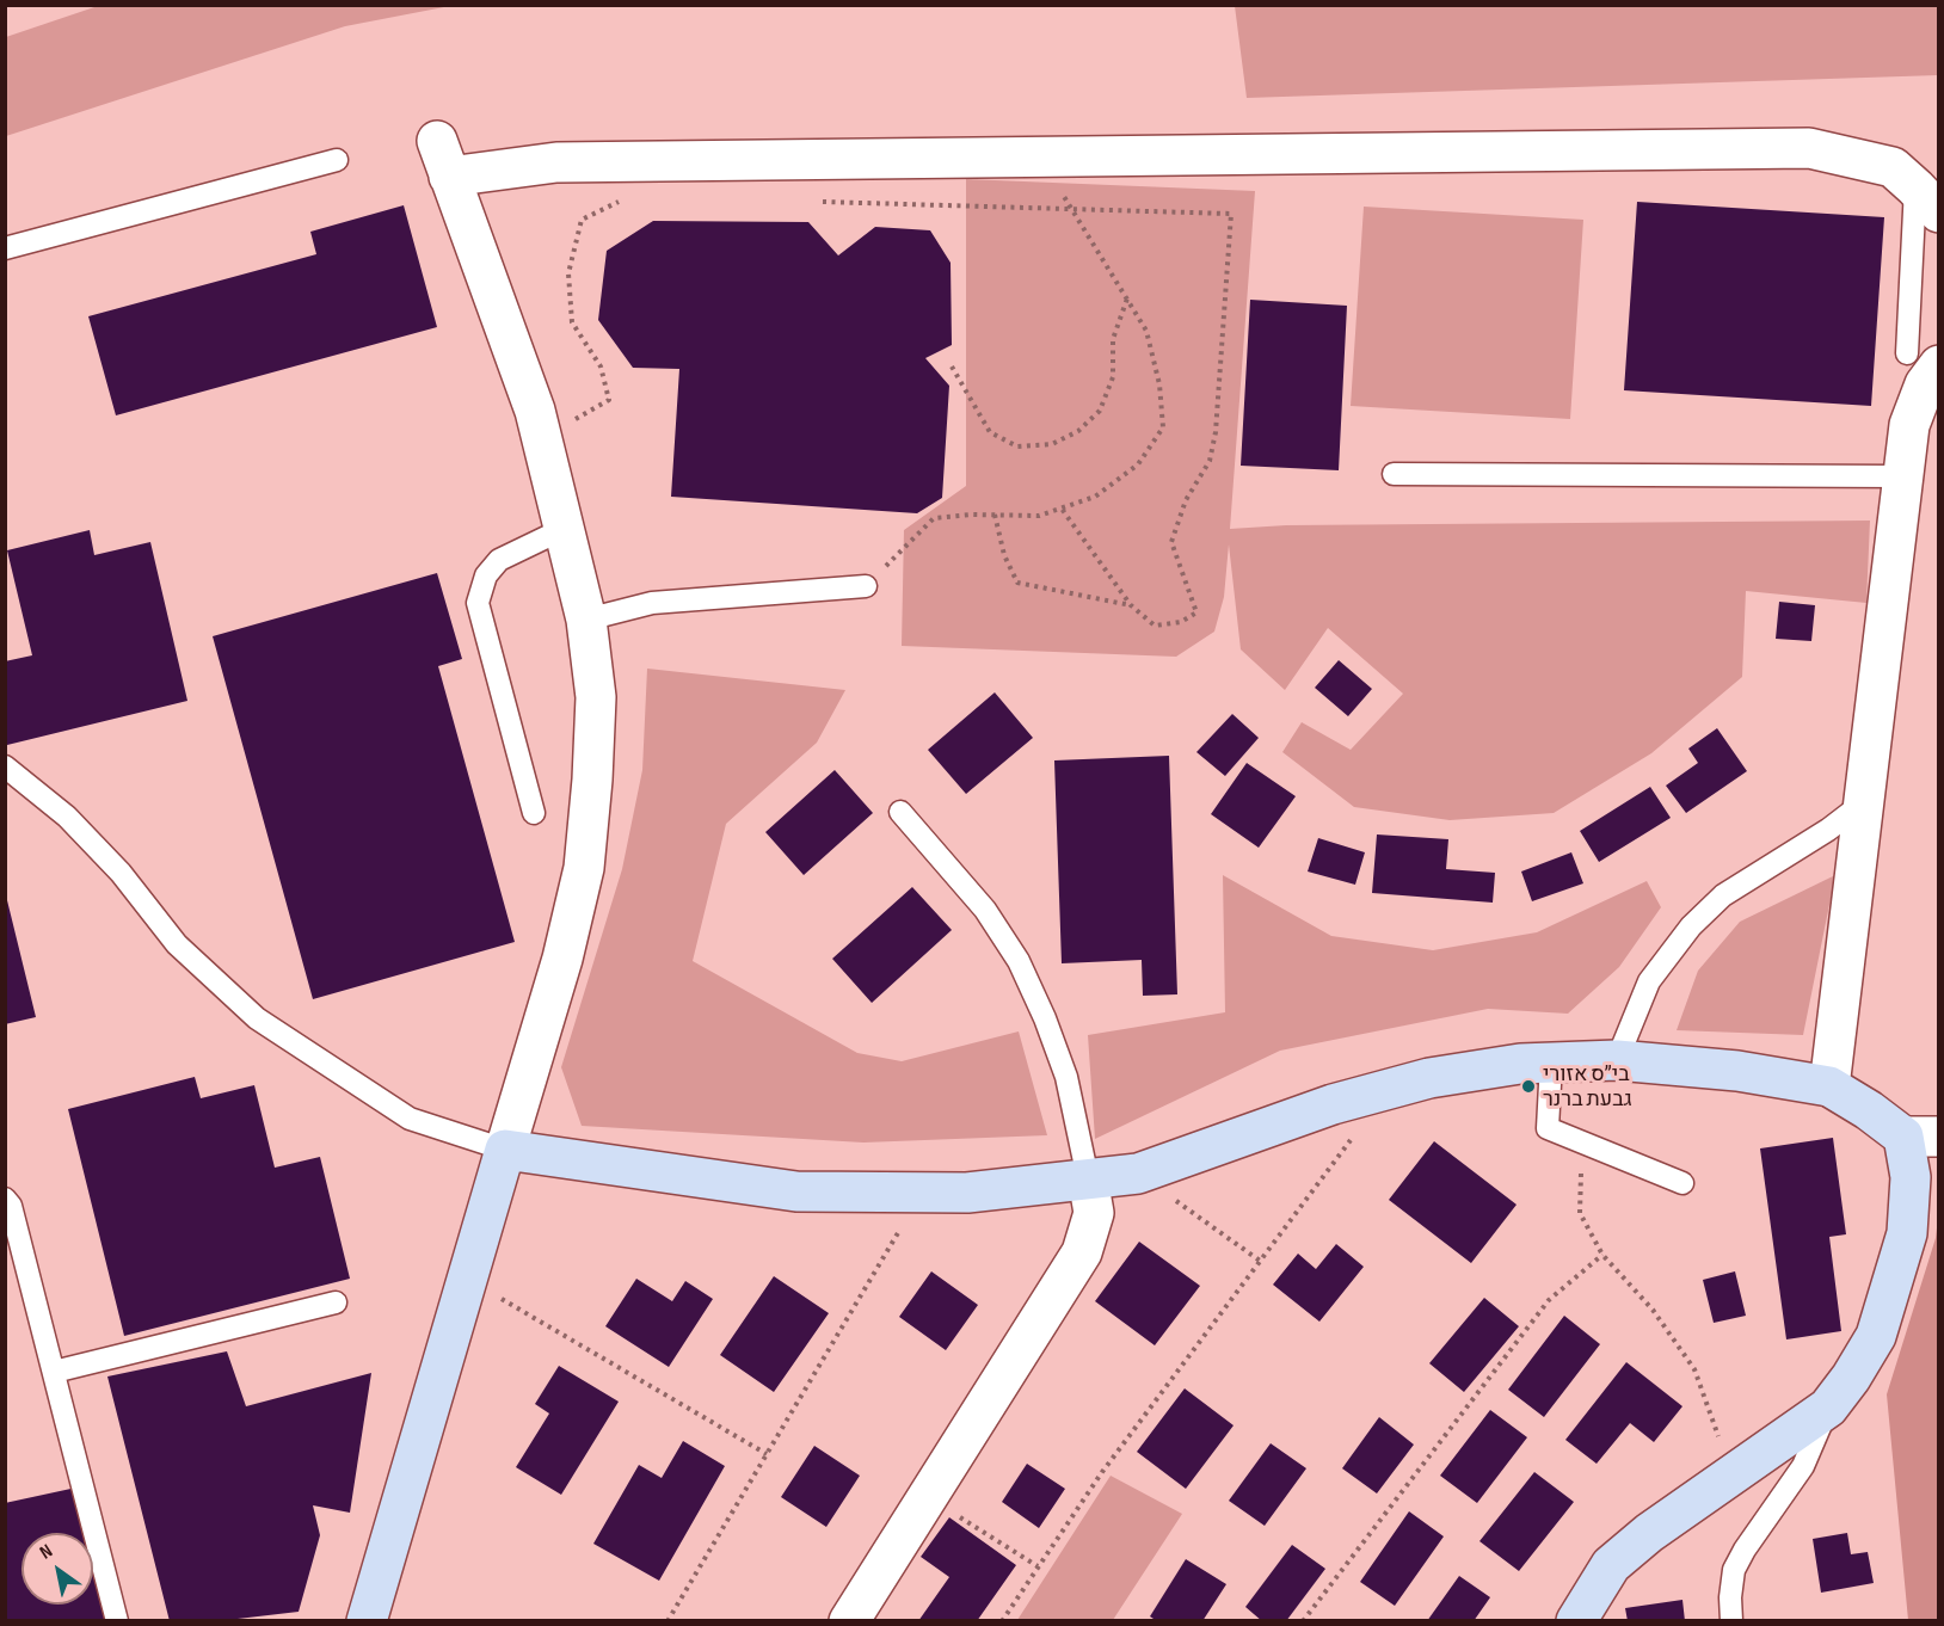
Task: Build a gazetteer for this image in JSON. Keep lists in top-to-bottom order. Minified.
{"places":["בי״ס אזורי גבעת ברנר"],"north":"top left"}
